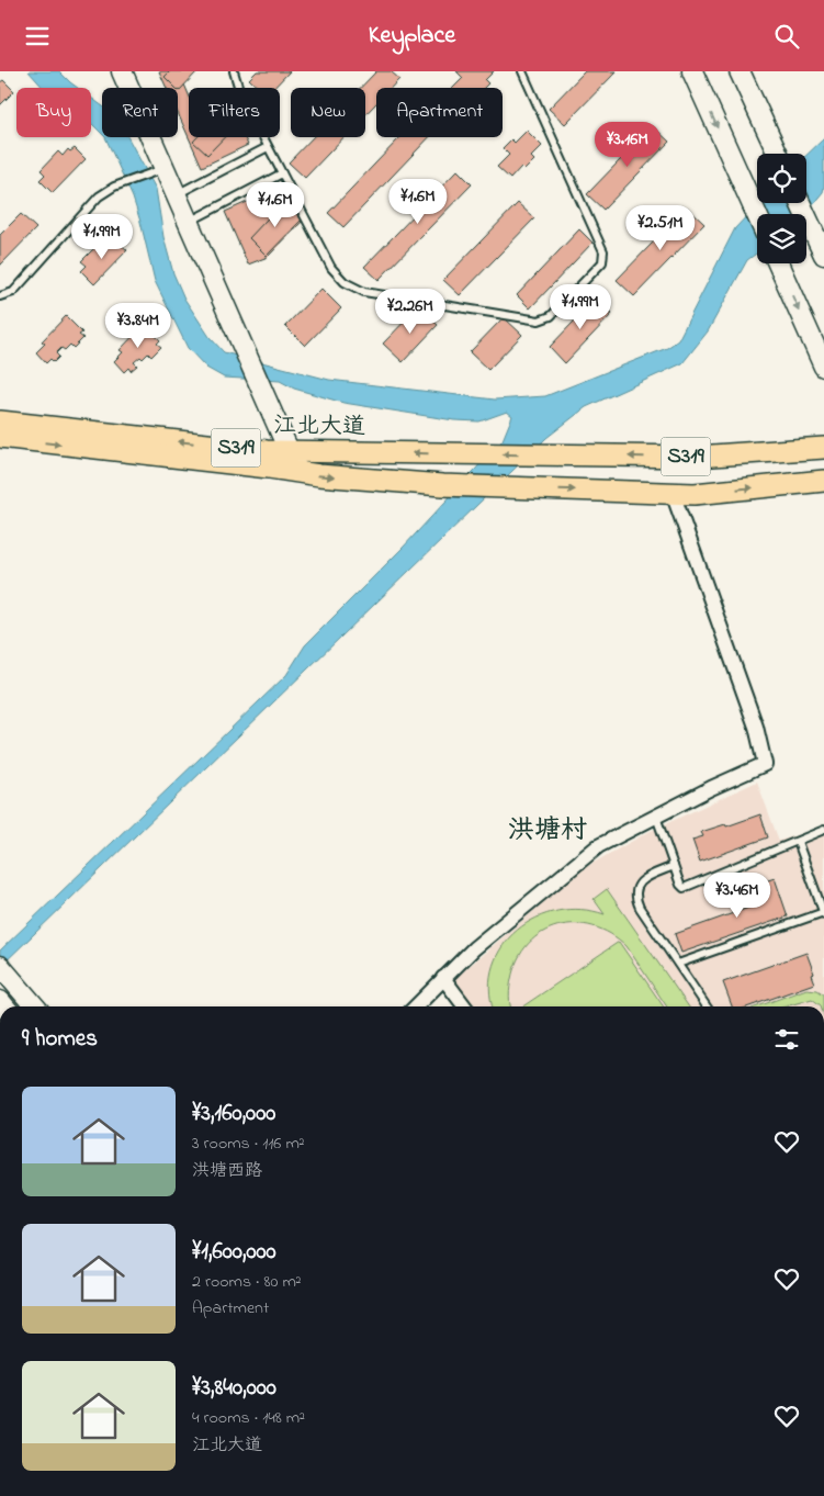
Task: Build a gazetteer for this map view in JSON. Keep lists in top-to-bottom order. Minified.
{"streets":{"main road":["江北大道","S319"]},"crossings":[["江北大道","S319"]],"districts":["洪塘村"],"page":{"header":"Keyplace","chip":["Buy","Rent","Filters","New","Apartment"],"price":["¥3.16M","¥1.6M","¥1.6M","¥2.51M","¥1.99M","¥1.99M","¥2.26M","¥3.84M","¥3.46M"],"heading":"9 homes","list":[{"name":"¥3,160,000","note":"3 rooms · 116 m² · 洪塘西路"},{"name":"¥1,600,000","note":"2 rooms · 80 m² · Apartment"},{"name":"¥3,840,000","note":"4 rooms · 148 m² · 江北大道"}]}}
